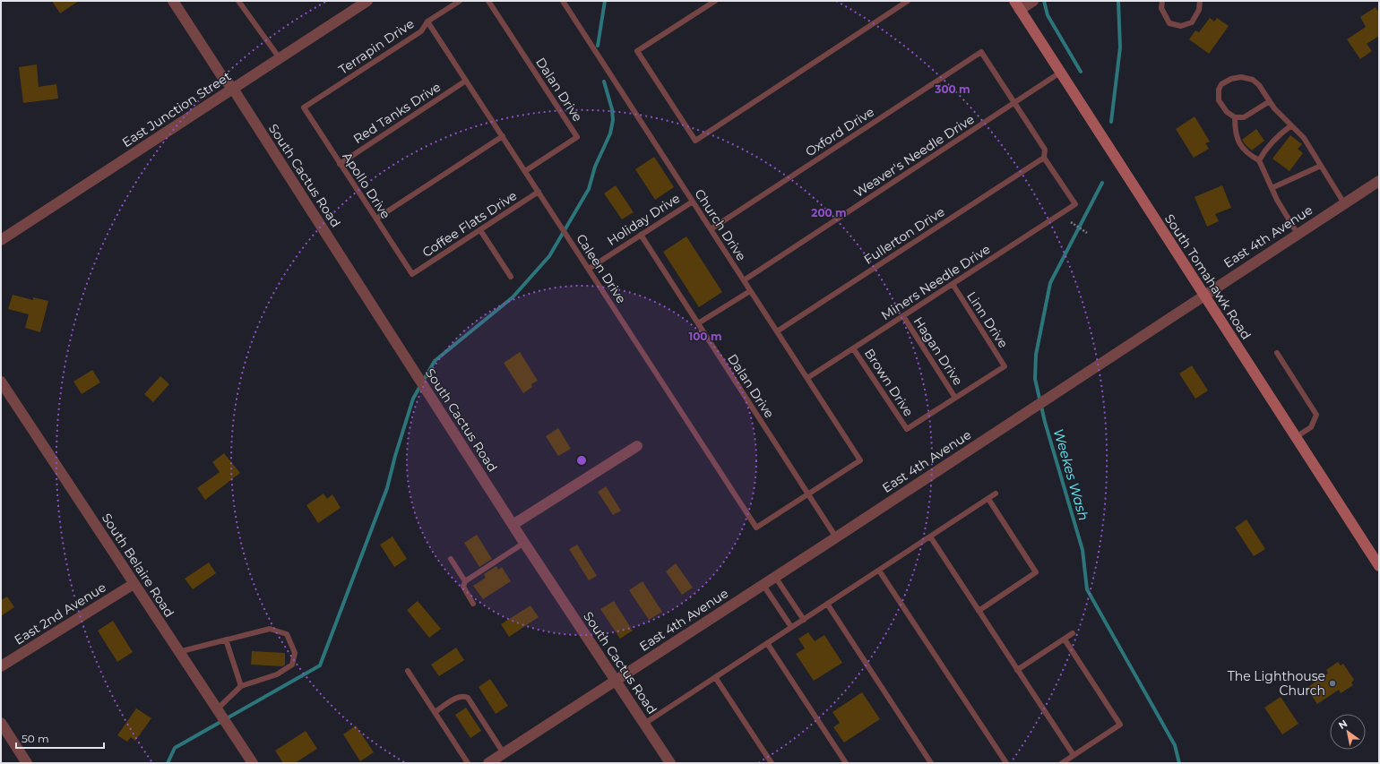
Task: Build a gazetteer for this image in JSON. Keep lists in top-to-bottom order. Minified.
{"streets":{"main road":["South Tomahawk Road"],"street":["East Junction Street","South Cactus Road","East 4th Avenue","South Belaire Road","East 2nd Avenue"],"lane":["Terrapin Drive","Dalan Drive","Red Tanks Drive","Oxford Drive","Weaver's Needle Drive","Apollo Drive","Holiday Drive","Coffee Flats Drive","Church Drive","Fullerton Drive","Caleen Drive","Miners Needle Drive","Linn Drive","Hagan Drive","Brown Drive"]},"crossings":[["Terrapin Drive","Apollo Drive"],["Terrapin Drive","Caleen Drive"],["Dalan Drive","Holiday Drive"],["Dalan Drive","Church Drive"],["Dalan Drive","East 4th Avenue"],["Dalan Drive","Caleen Drive"],["East Junction Street","South Cactus Road"],["Red Tanks Drive","Apollo Drive"],["Red Tanks Drive","Caleen Drive"],["Oxford Drive","Weaver's Needle Drive"],["Oxford Drive","Church Drive"],["Weaver's Needle Drive","Church Drive"],["Weaver's Needle Drive","South Tomahawk Road"],["South Cactus Road","East 4th Avenue"],["Apollo Drive","Coffee Flats Drive"],["Holiday Drive","Church Drive"],["Holiday Drive","Caleen Drive"],["Coffee Flats Drive","Caleen Drive"],["Church Drive","Fullerton Drive"],["Church Drive","Caleen Drive"],["Church Drive","Miners Needle Drive"],["Fullerton Drive","Miners Needle Drive"],["East 4th Avenue","South Tomahawk Road"],["Miners Needle Drive","Linn Drive"],["Miners Needle Drive","Hagan Drive"],["Miners Needle Drive","Brown Drive"],["Linn Drive","Hagan Drive"],["Linn Drive","Brown Drive"],["Hagan Drive","Brown Drive"],["South Belaire Road","East 2nd Avenue"]],"water":["Weekes Wash"],"places":["The Lighthouse Church"],"scale_bar":"50 m","north":"top left","rings":["300 m","200 m","100 m"]}
